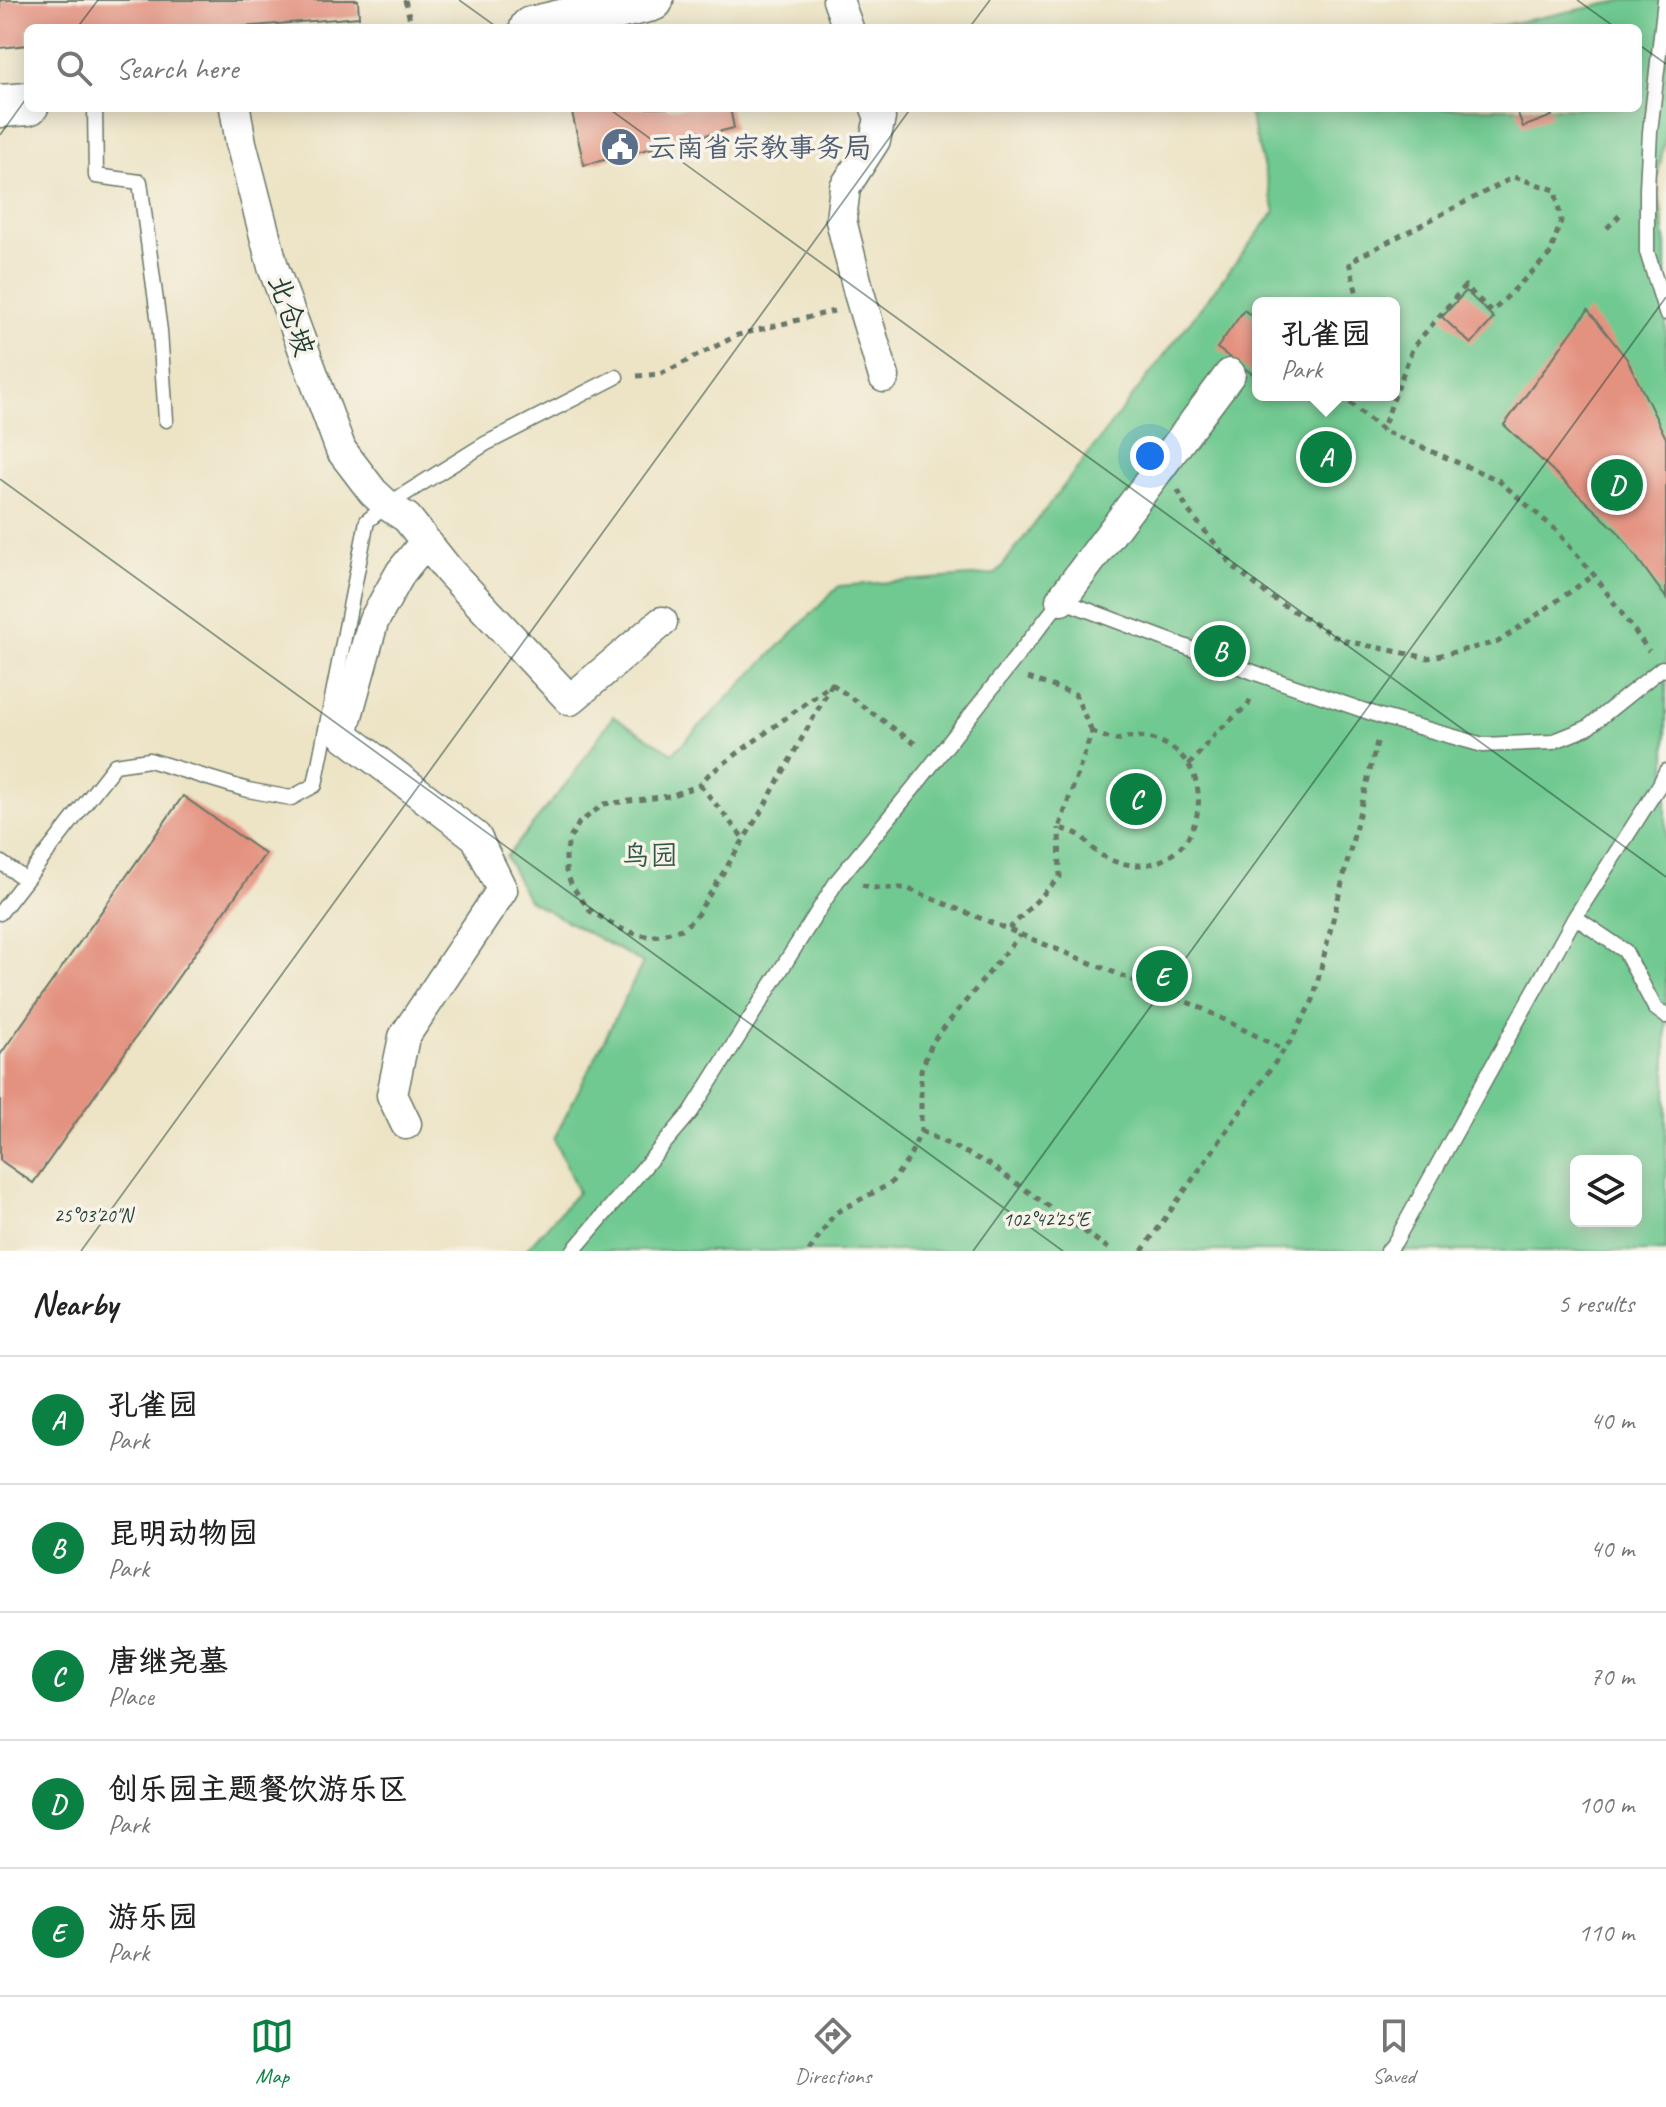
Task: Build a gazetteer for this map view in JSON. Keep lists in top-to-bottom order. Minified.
{"streets":{"street":["北仓坡"]},"parks":["鸟园"],"places":{"public building":["云南省宗教事务局"]},"page":{"search":"Search here","popup":["孔雀园","Park"],"pins":["A","D","B","C","E"],"heading":["Nearby","5 results"],"list":[{"mark":"A","name":"孔雀园","note":"Park","value":"40 m"},{"mark":"B","name":"昆明动物园","note":"Park","value":"40 m"},{"mark":"C","name":"唐继尧墓","note":"Place","value":"70 m"},{"mark":"D","name":"创乐园主题餐饮游乐区","note":"Park","value":"100 m"},{"mark":"E","name":"游乐园","note":"Park","value":"110 m"}],"nav":["Map","Directions","Saved"]},"coordinates":["25°03'20\"N","102°42'25\"E"]}
